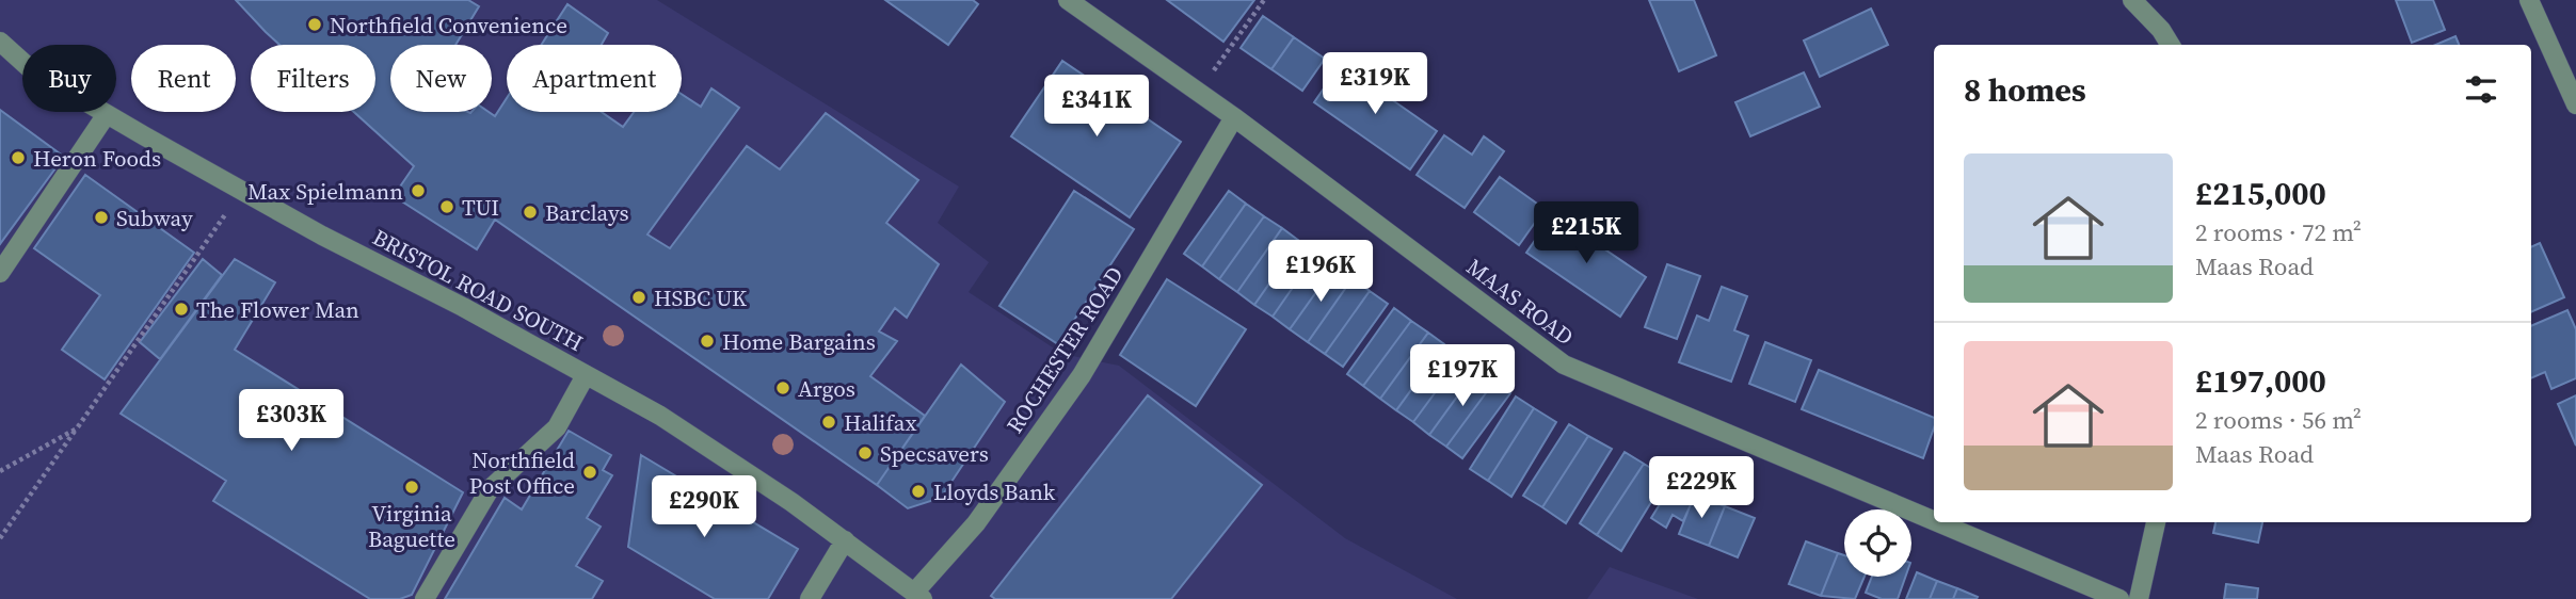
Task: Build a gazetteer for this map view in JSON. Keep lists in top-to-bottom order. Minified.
{"streets":{"street":["BRISTOL ROAD SOUTH","MAAS ROAD","ROCHESTER ROAD"]},"crossings":[["BRISTOL ROAD SOUTH","ROCHESTER ROAD"],["MAAS ROAD","ROCHESTER ROAD"]],"places":["Northfield Convenience","Heron Foods","Max Spielmann","TUI","Barclays","Subway","HSBC UK","The Flower Man","Home Bargains","Argos","Halifax","Specsavers","Northfield Post Office","Virginia Baguette","Lloyds Bank"],"page":{"chip":["Buy","Rent","Filters","New","Apartment"],"heading":"8 homes","price":["£319K","£341K","£215K","£196K","£197K","£303K","£229K","£290K"],"list":[{"name":"£215,000","note":"2 rooms · 72 m² · Maas Road"},{"name":"£197,000","note":"2 rooms · 56 m² · Maas Road"}]}}
